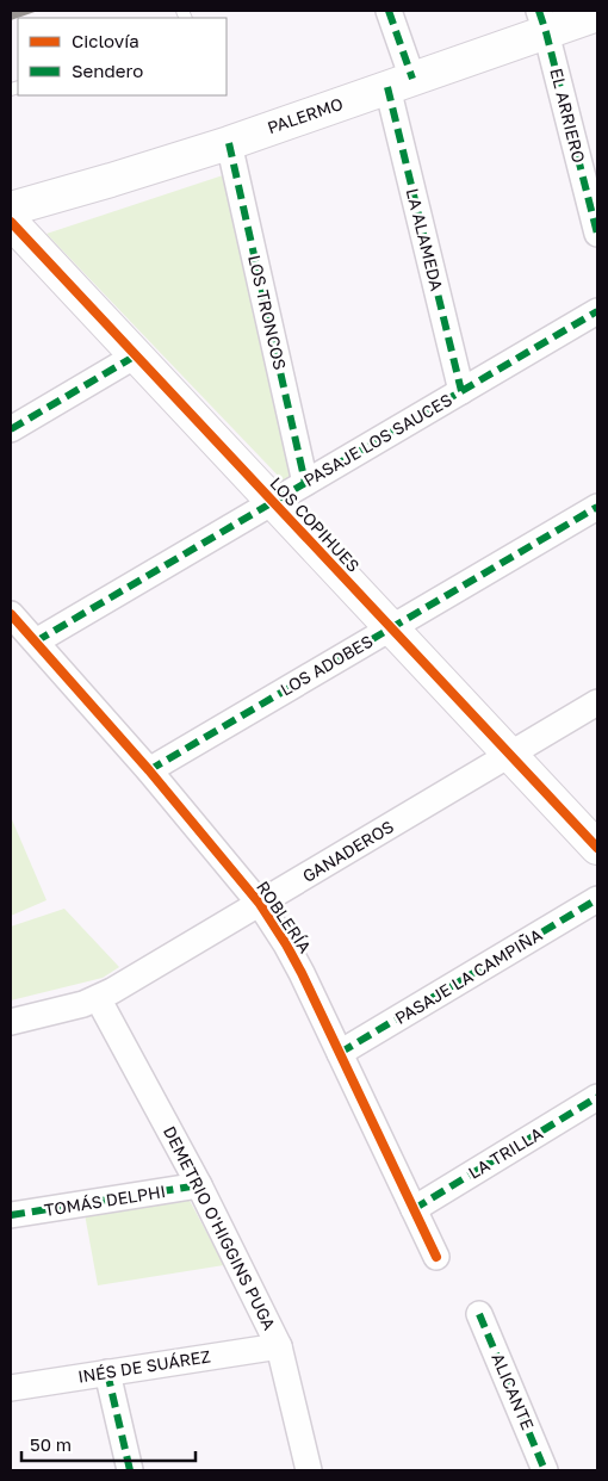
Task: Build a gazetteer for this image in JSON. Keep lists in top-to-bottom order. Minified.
{"streets":{"street":["PALERMO","EL ARRIERO","LA ALAMEDA","LOS TRONCOS","PASAJE LOS SAUCES","LOS COPIHUES","LOS ADOBES","GANADEROS","ROBLERÍA","PASAJE LA CAMPIÑA","LA TRILLA","TOMÁS DELPHI","DEMETRIO O'HIGGINS PUGA","INÉS DE SUÁREZ","ALICANTE"]},"crossings":[["PALERMO","EL ARRIERO"],["PALERMO","LA ALAMEDA"],["PALERMO","LOS TRONCOS"],["LA ALAMEDA","PASAJE LOS SAUCES"],["LOS TRONCOS","PASAJE LOS SAUCES"],["PASAJE LOS SAUCES","LOS COPIHUES"],["PASAJE LOS SAUCES","ROBLERÍA"],["LOS COPIHUES","LOS ADOBES"],["LOS COPIHUES","GANADEROS"],["LOS ADOBES","ROBLERÍA"],["GANADEROS","ROBLERÍA"],["GANADEROS","DEMETRIO O'HIGGINS PUGA"],["ROBLERÍA","PASAJE LA CAMPIÑA"],["ROBLERÍA","LA TRILLA"],["TOMÁS DELPHI","DEMETRIO O'HIGGINS PUGA"],["DEMETRIO O'HIGGINS PUGA","INÉS DE SUÁREZ"]],"legend":["Ciclovía","Sendero"],"scale_bar":"50 m"}
